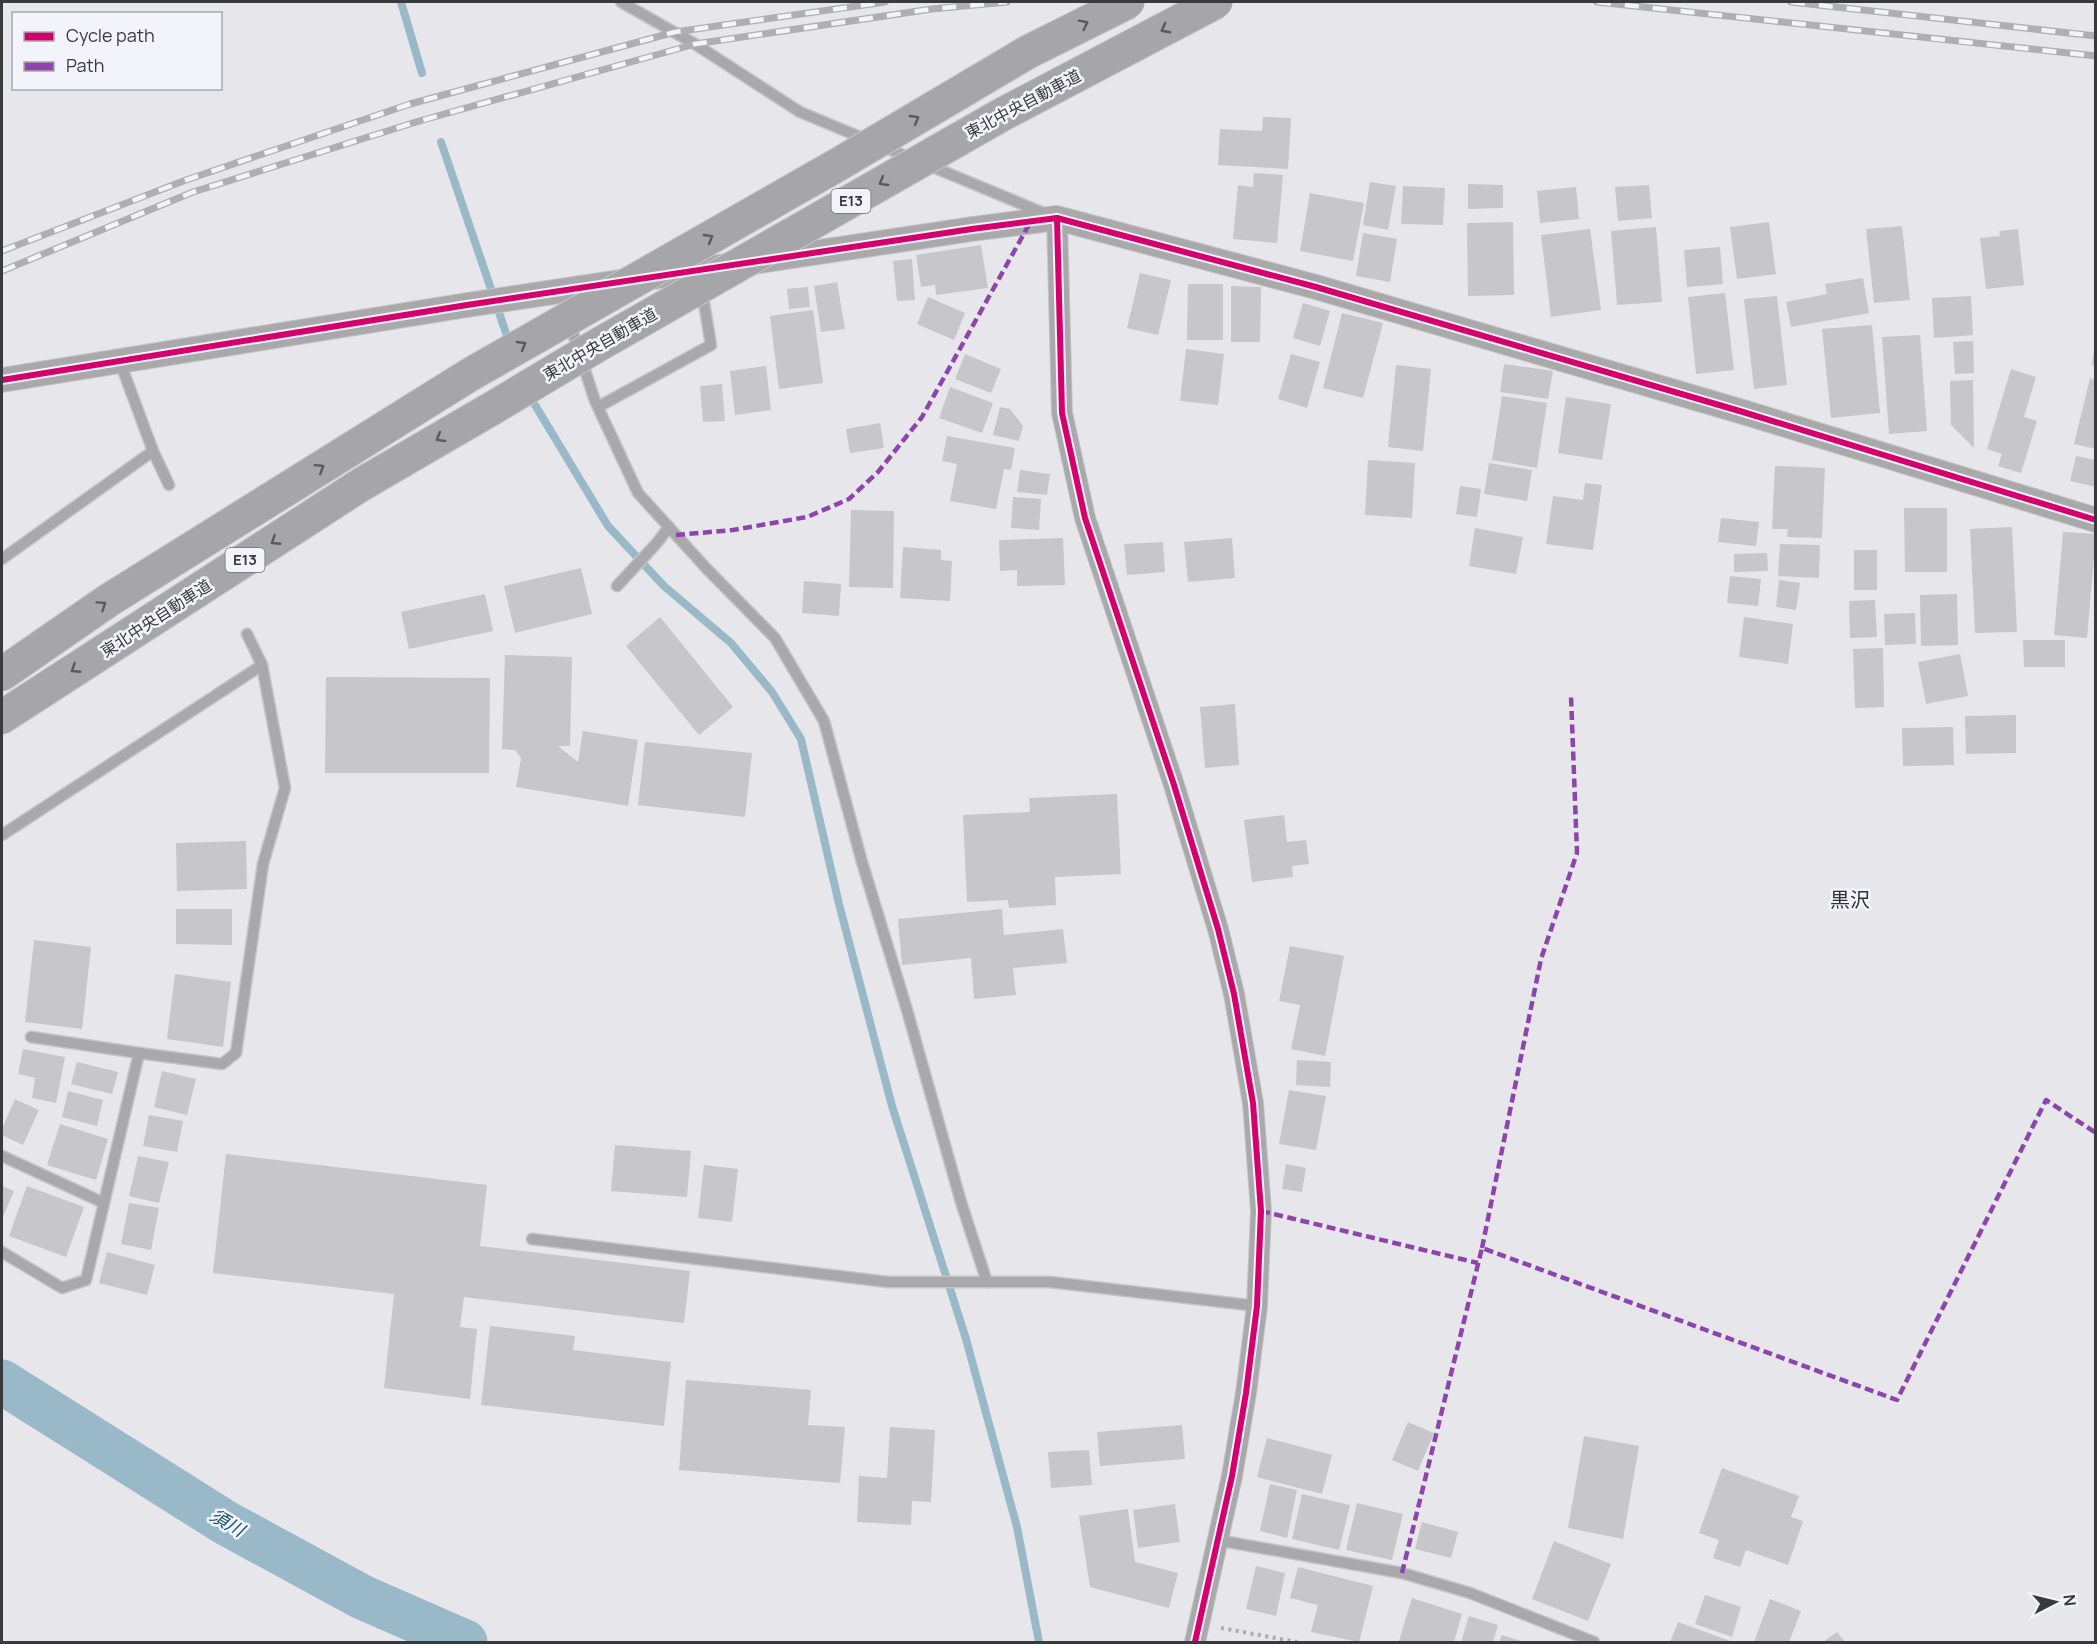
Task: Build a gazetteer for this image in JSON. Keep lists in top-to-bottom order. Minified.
{"streets":{"highway":["東北中央自動車道","E13"]},"districts":["黒沢"],"water":["須川"],"legend":["Cycle path","Path"],"north":"right"}
